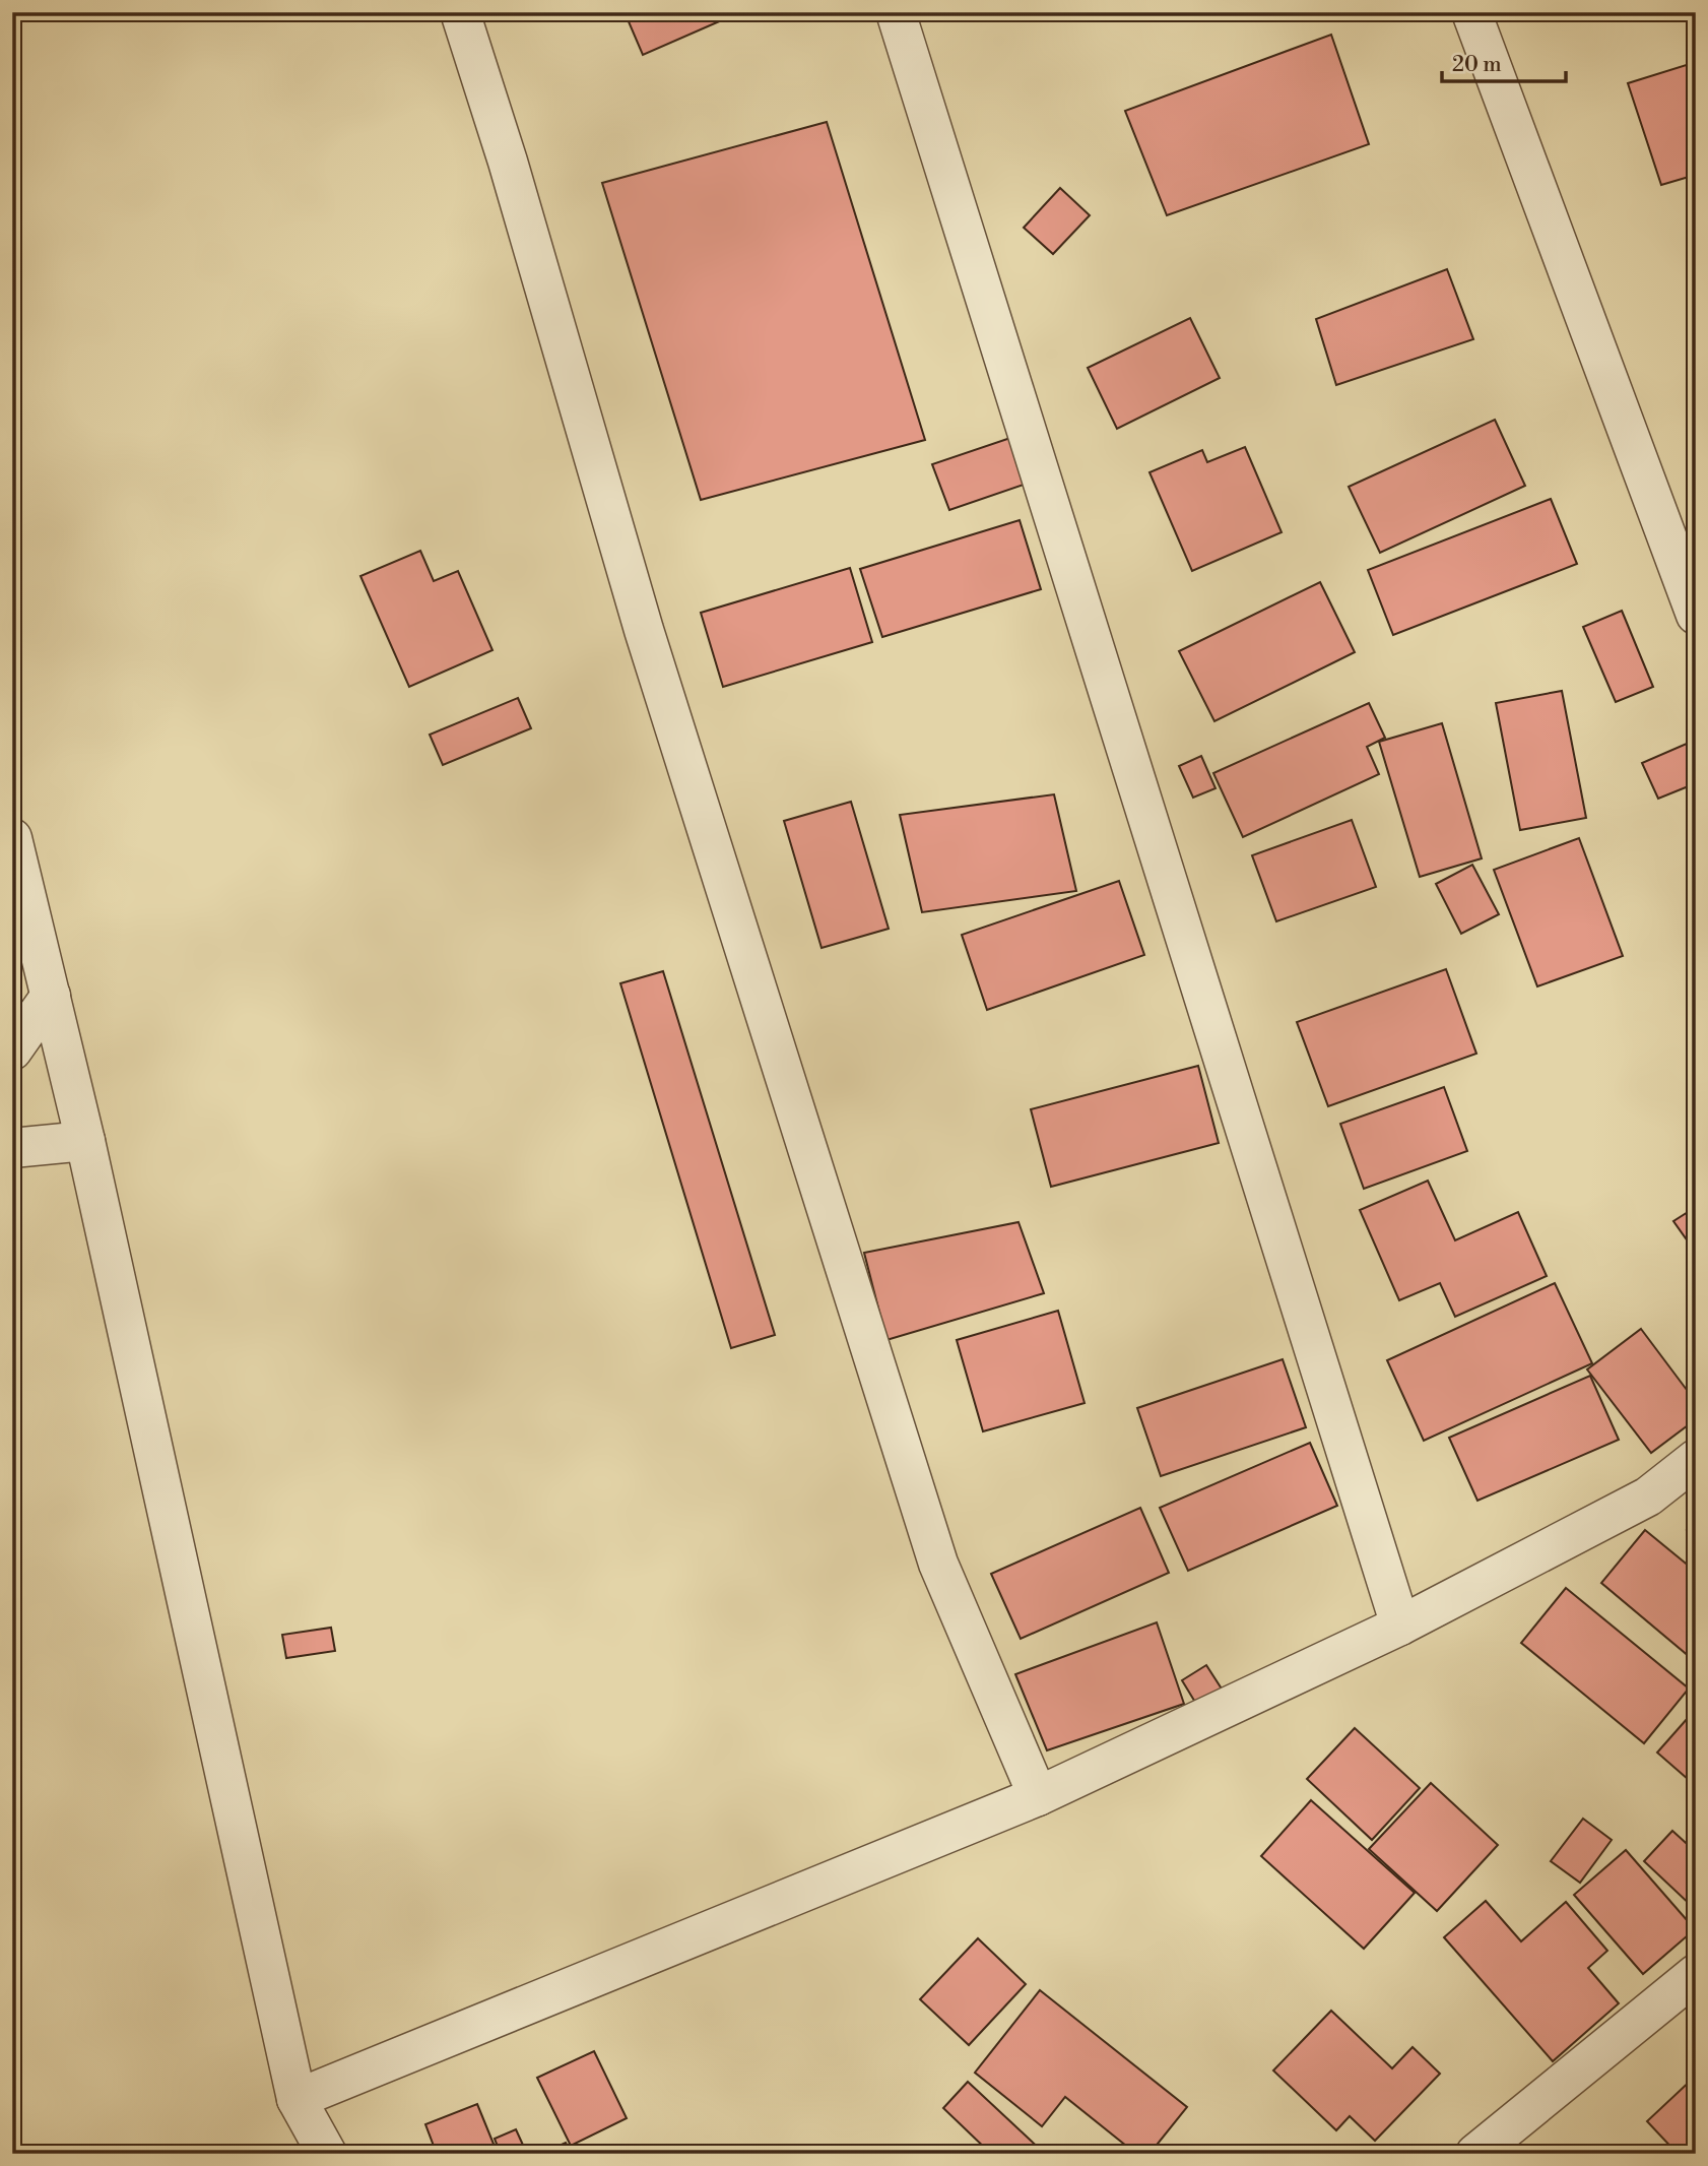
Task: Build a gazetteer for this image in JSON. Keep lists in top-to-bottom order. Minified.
{"scale_bar":"20 m"}
